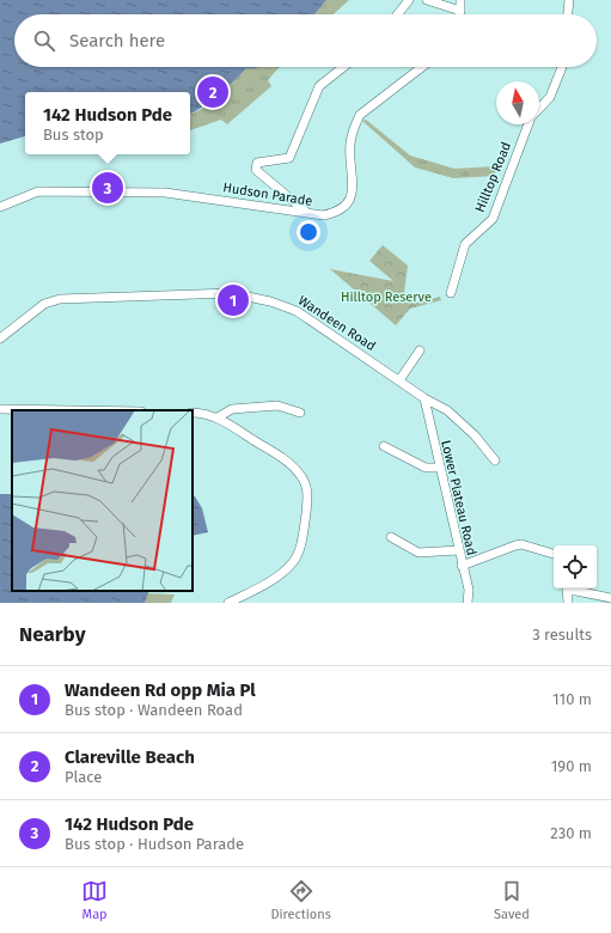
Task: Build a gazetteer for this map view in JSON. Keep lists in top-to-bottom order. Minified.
{"streets":{"street":["Hilltop Road","Hudson Parade","Wandeen Road","Lower Plateau Road"]},"crossings":[["Wandeen Road","Lower Plateau Road"]],"parks":["Hilltop Reserve"],"north":"top","page":{"search":"Search here","pins":["2","3","1"],"popup":["142 Hudson Pde","Bus stop"],"heading":["Nearby","3 results"],"list":[{"mark":"1","name":"Wandeen Rd opp Mia Pl","note":"Bus stop · Wandeen Road","value":"110 m"},{"mark":"2","name":"Clareville Beach","note":"Place","value":"190 m"},{"mark":"3","name":"142 Hudson Pde","note":"Bus stop · Hudson Parade","value":"230 m"}],"nav":["Map","Directions","Saved"]}}
